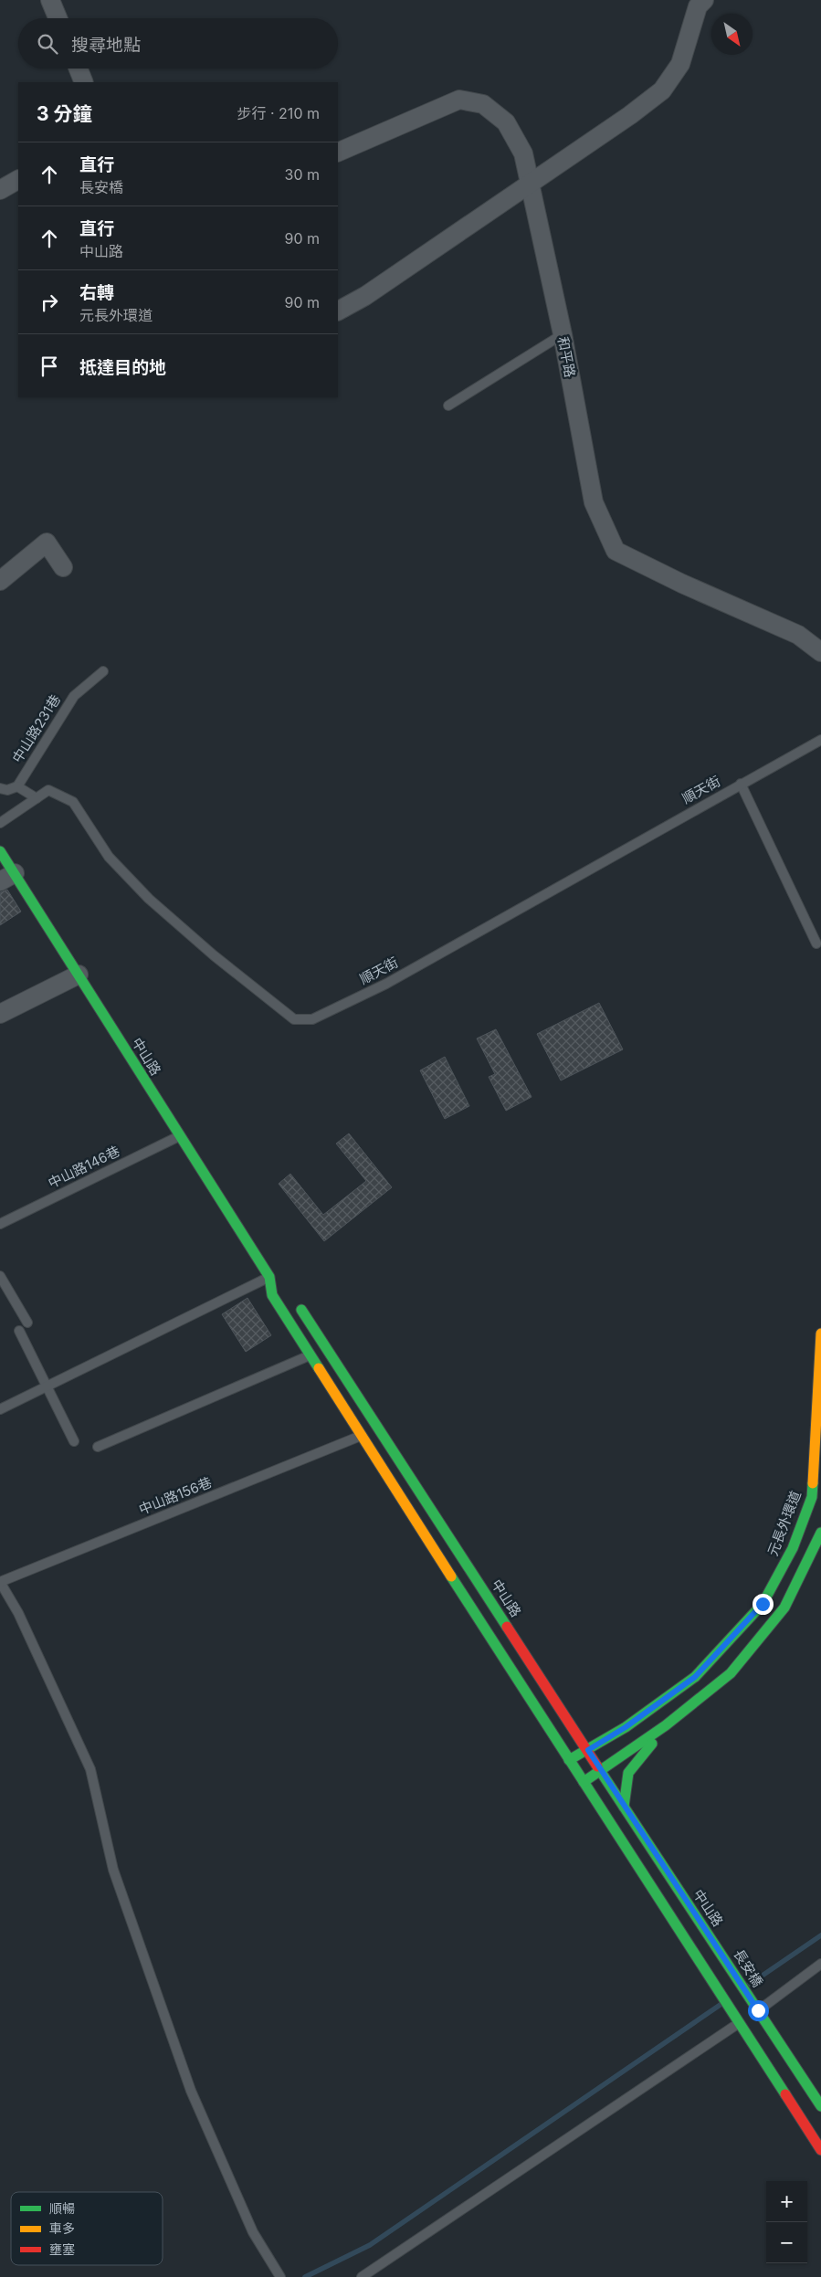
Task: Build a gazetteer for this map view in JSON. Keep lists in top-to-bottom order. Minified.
{"streets":{"main road":["中山路","元長外環道","長安橋"],"street":["和平路"],"lane":["中山路231巷","順天街","中山路146巷","中山路156巷"]},"crossings":[["中山路","中山路146巷"],["中山路","中山路156巷"],["中山路","元長外環道"],["中山路","長安橋"]],"legend":["順暢","車多","壅塞"],"north":"bottom right","page":{"search":"搜尋地點","heading":["3 分鐘","步行 · 210 m"],"list":[["直行","長安橋","30 m"],["直行","中山路","90 m"],["右轉","元長外環道","90 m"],"抵達目的地"],"map_buttons":["+","−"]}}
